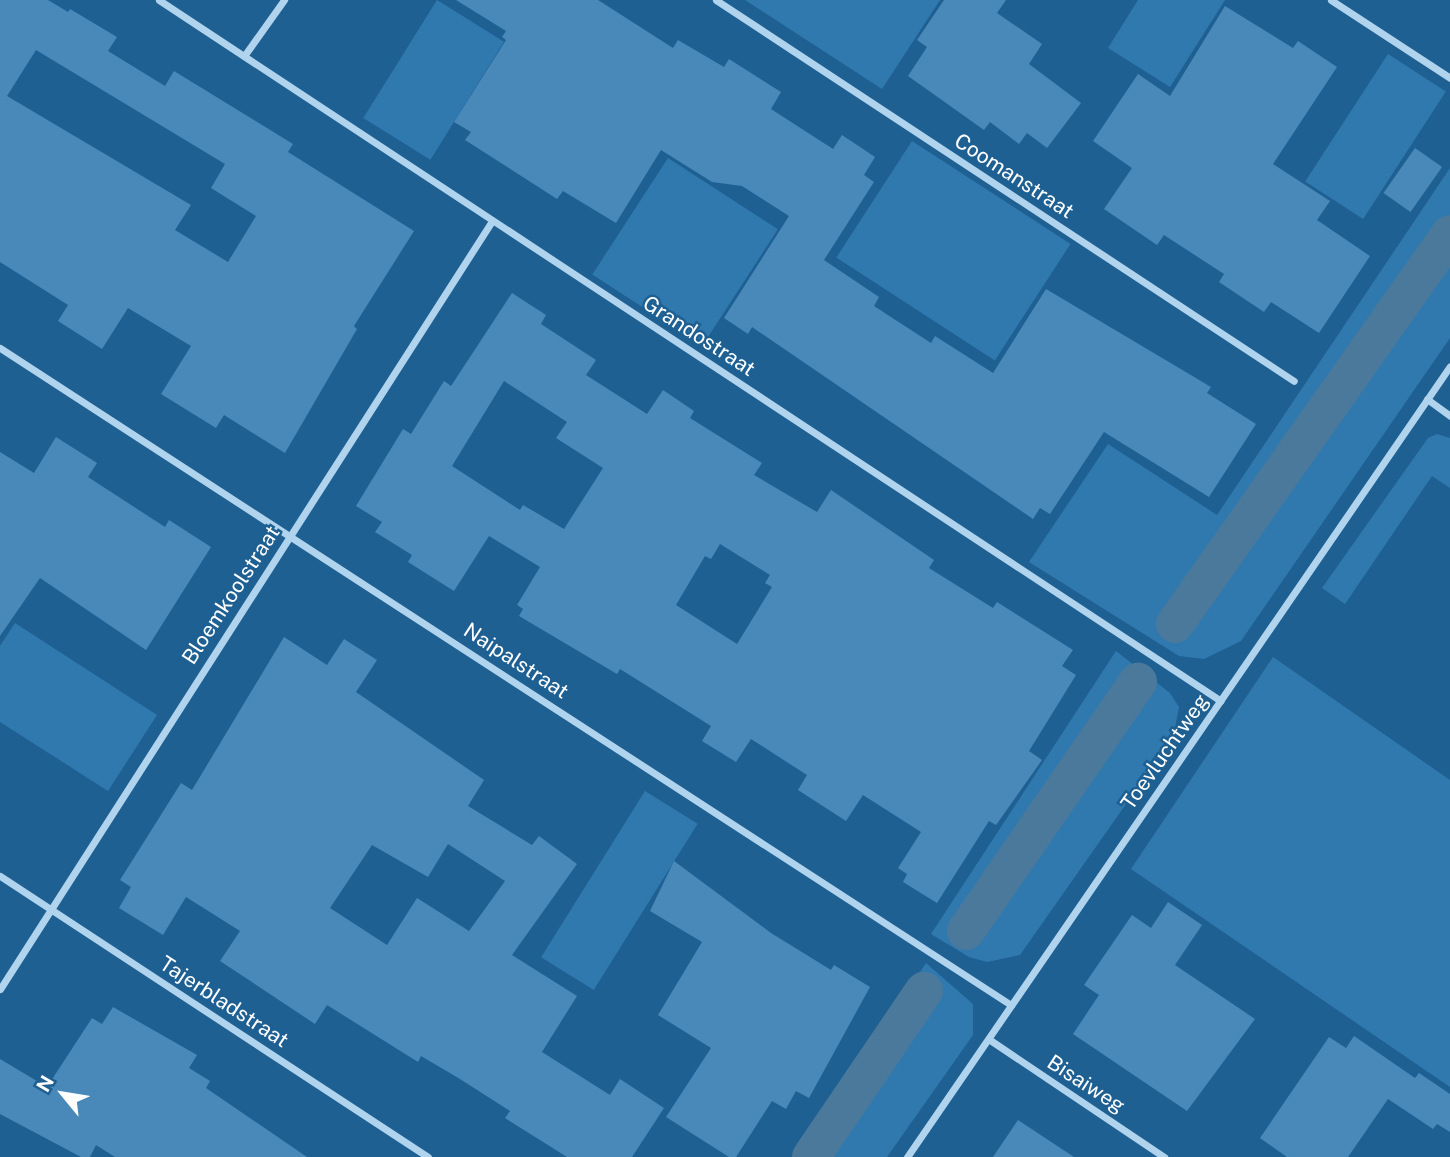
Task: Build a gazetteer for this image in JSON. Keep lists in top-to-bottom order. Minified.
{"streets":{"street":["Coomanstraat","Grandostraat","Bloemkoolstraat","Naipalstraat","Toevluchtweg","Tajerbladstraat","Bisaiweg"]},"crossings":[["Grandostraat","Bloemkoolstraat"],["Grandostraat","Toevluchtweg"],["Bloemkoolstraat","Naipalstraat"],["Bloemkoolstraat","Tajerbladstraat"],["Naipalstraat","Toevluchtweg"],["Toevluchtweg","Bisaiweg"]],"north":"top left"}
